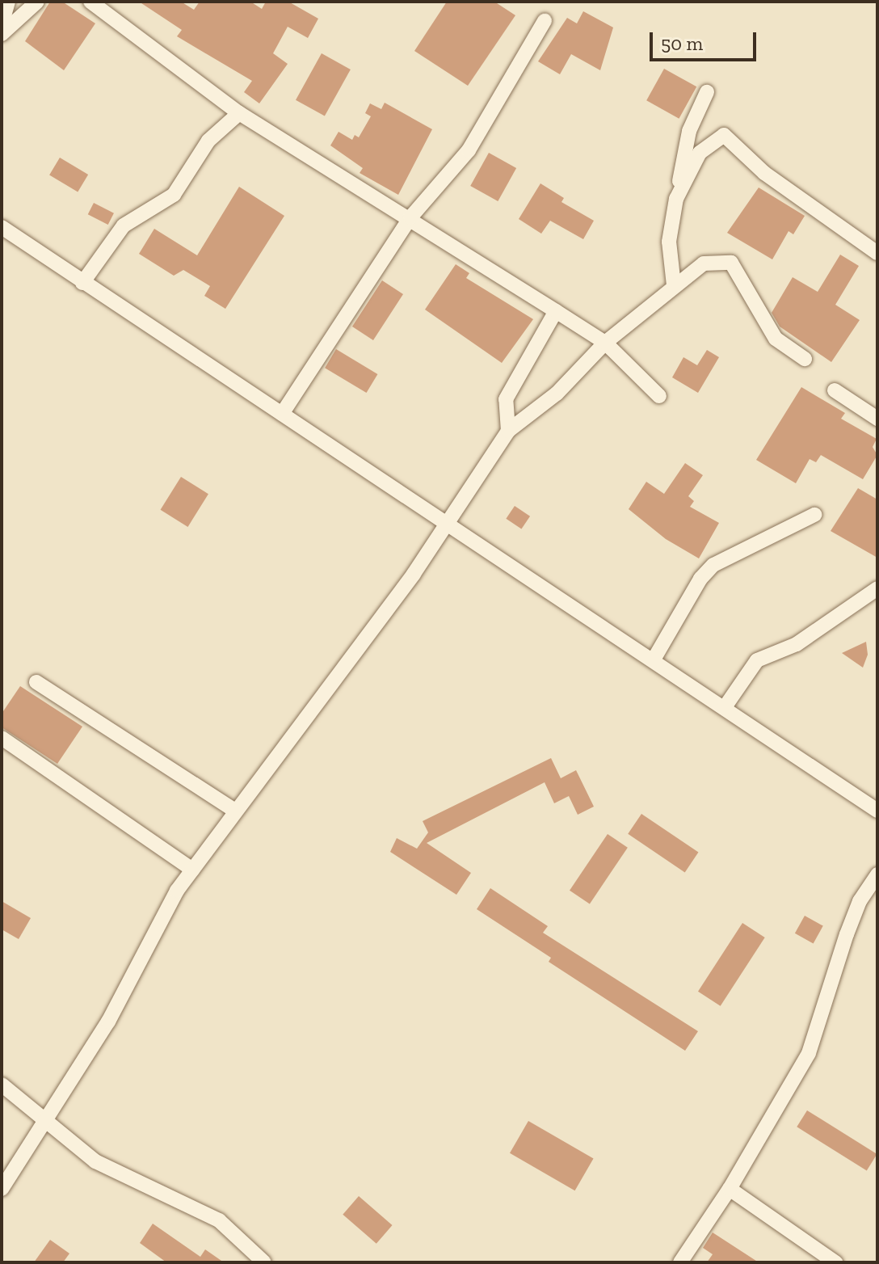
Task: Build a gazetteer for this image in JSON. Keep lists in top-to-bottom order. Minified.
{"scale_bar":"50 m"}
